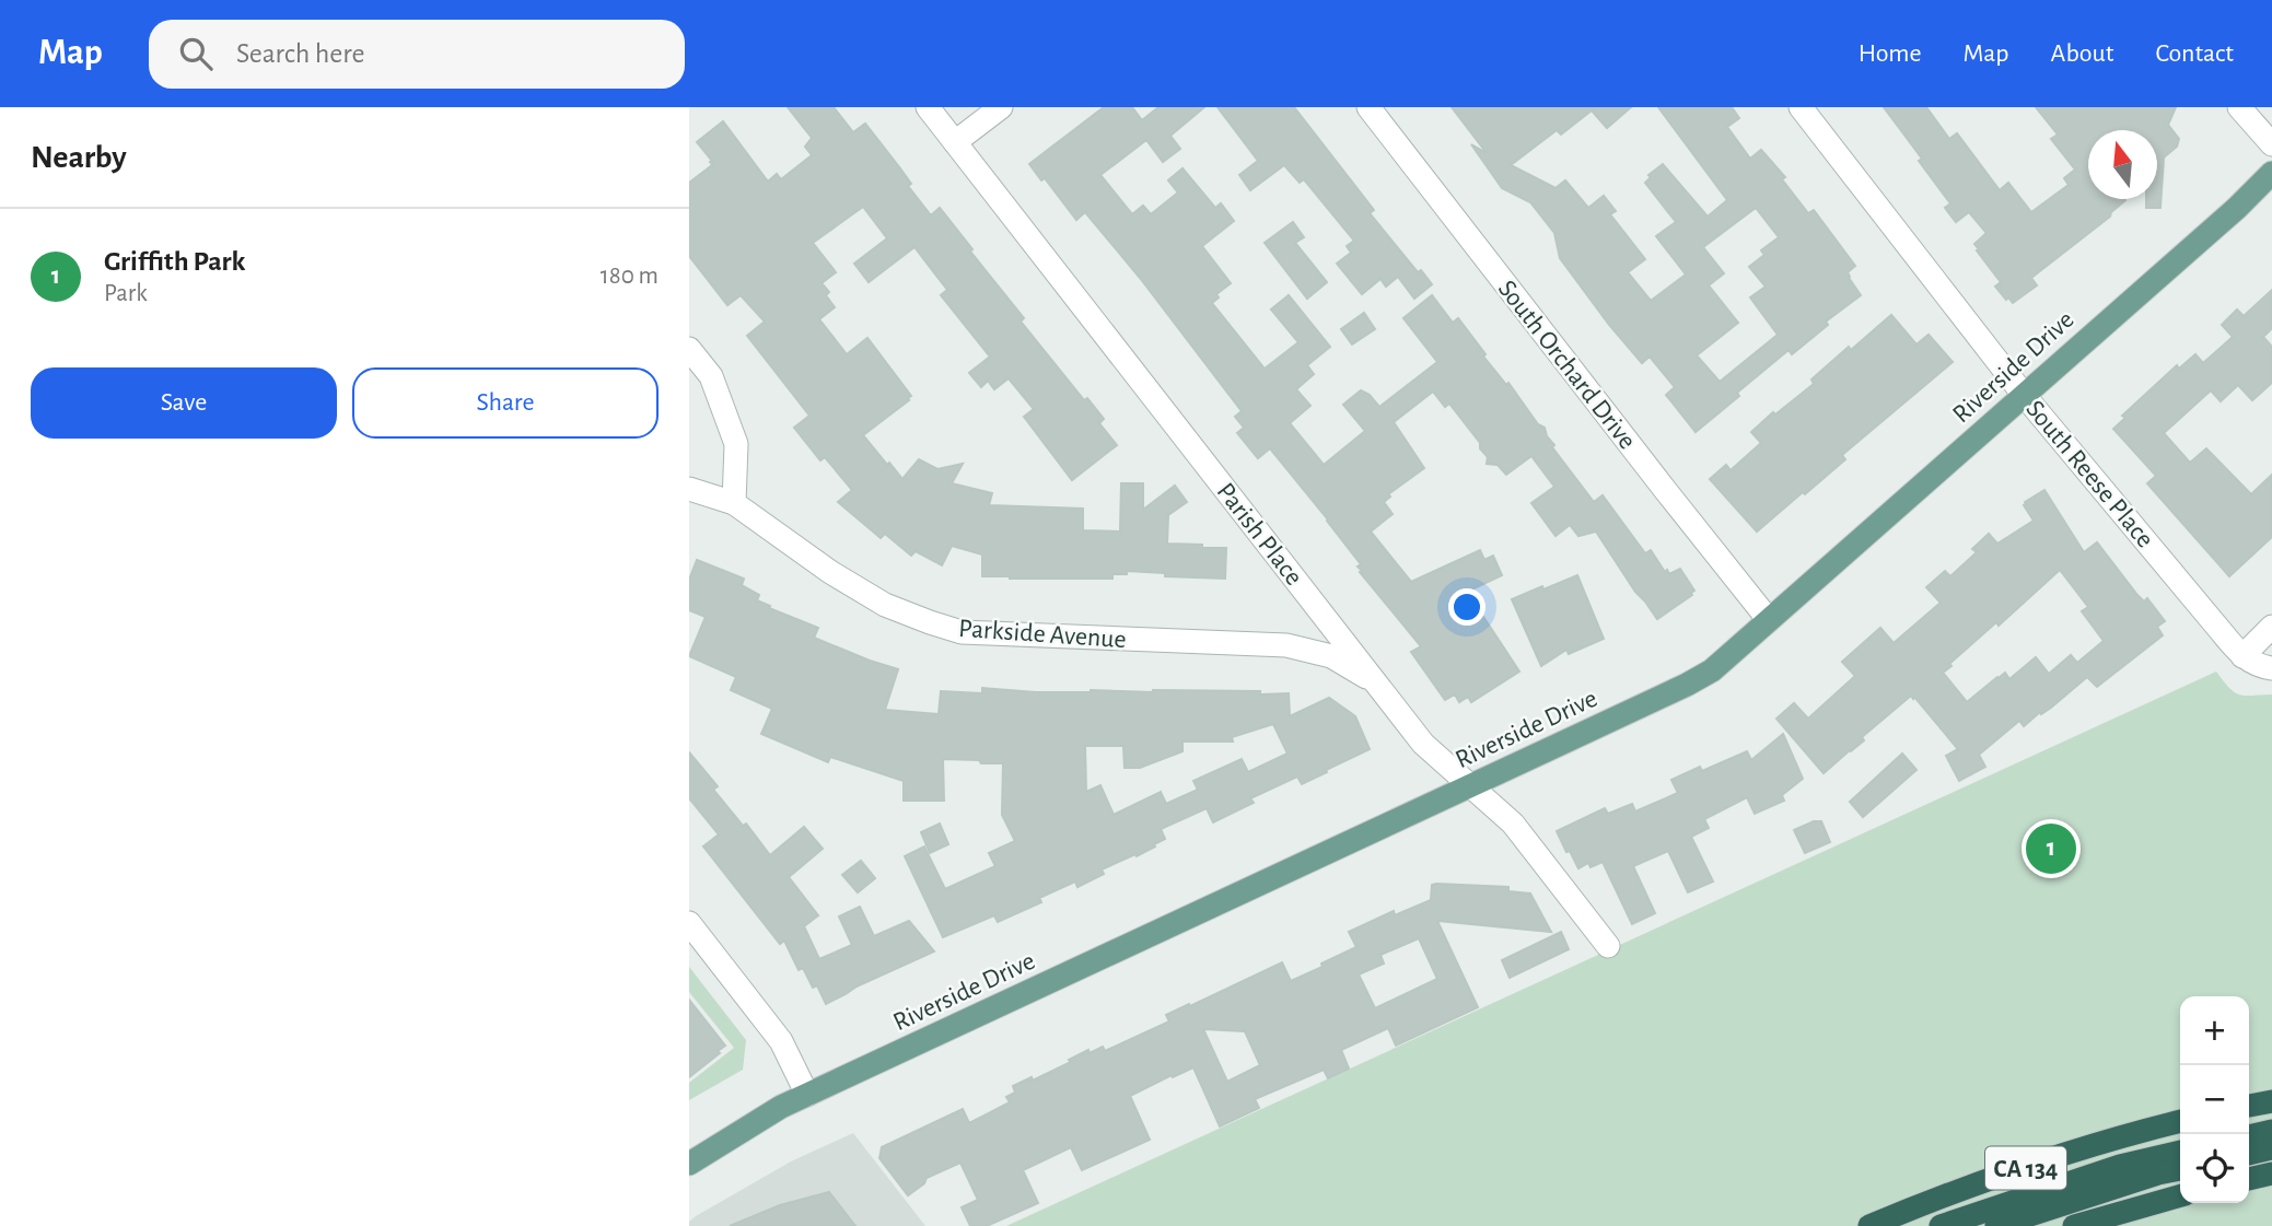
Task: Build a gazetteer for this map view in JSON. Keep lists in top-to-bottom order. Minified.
{"streets":{"highway":["CA 134"],"main road":["Riverside Drive"],"street":["South Orchard Drive","South Reese Place","Parish Place","Parkside Avenue"]},"crossings":[["South Orchard Drive","Riverside Drive"],["Riverside Drive","South Reese Place"],["Riverside Drive","Parish Place"],["Parish Place","Parkside Avenue"]],"north":"top","page":{"header":"Map","search":"Search here","nav":["Home","Map","About","Contact"],"heading":"Nearby","list":[{"mark":"1","name":"Griffith Park","note":"Park","value":"180 m"}],"buttons":["Save","Share"],"pins":"1","map_buttons":["+","−"]}}
